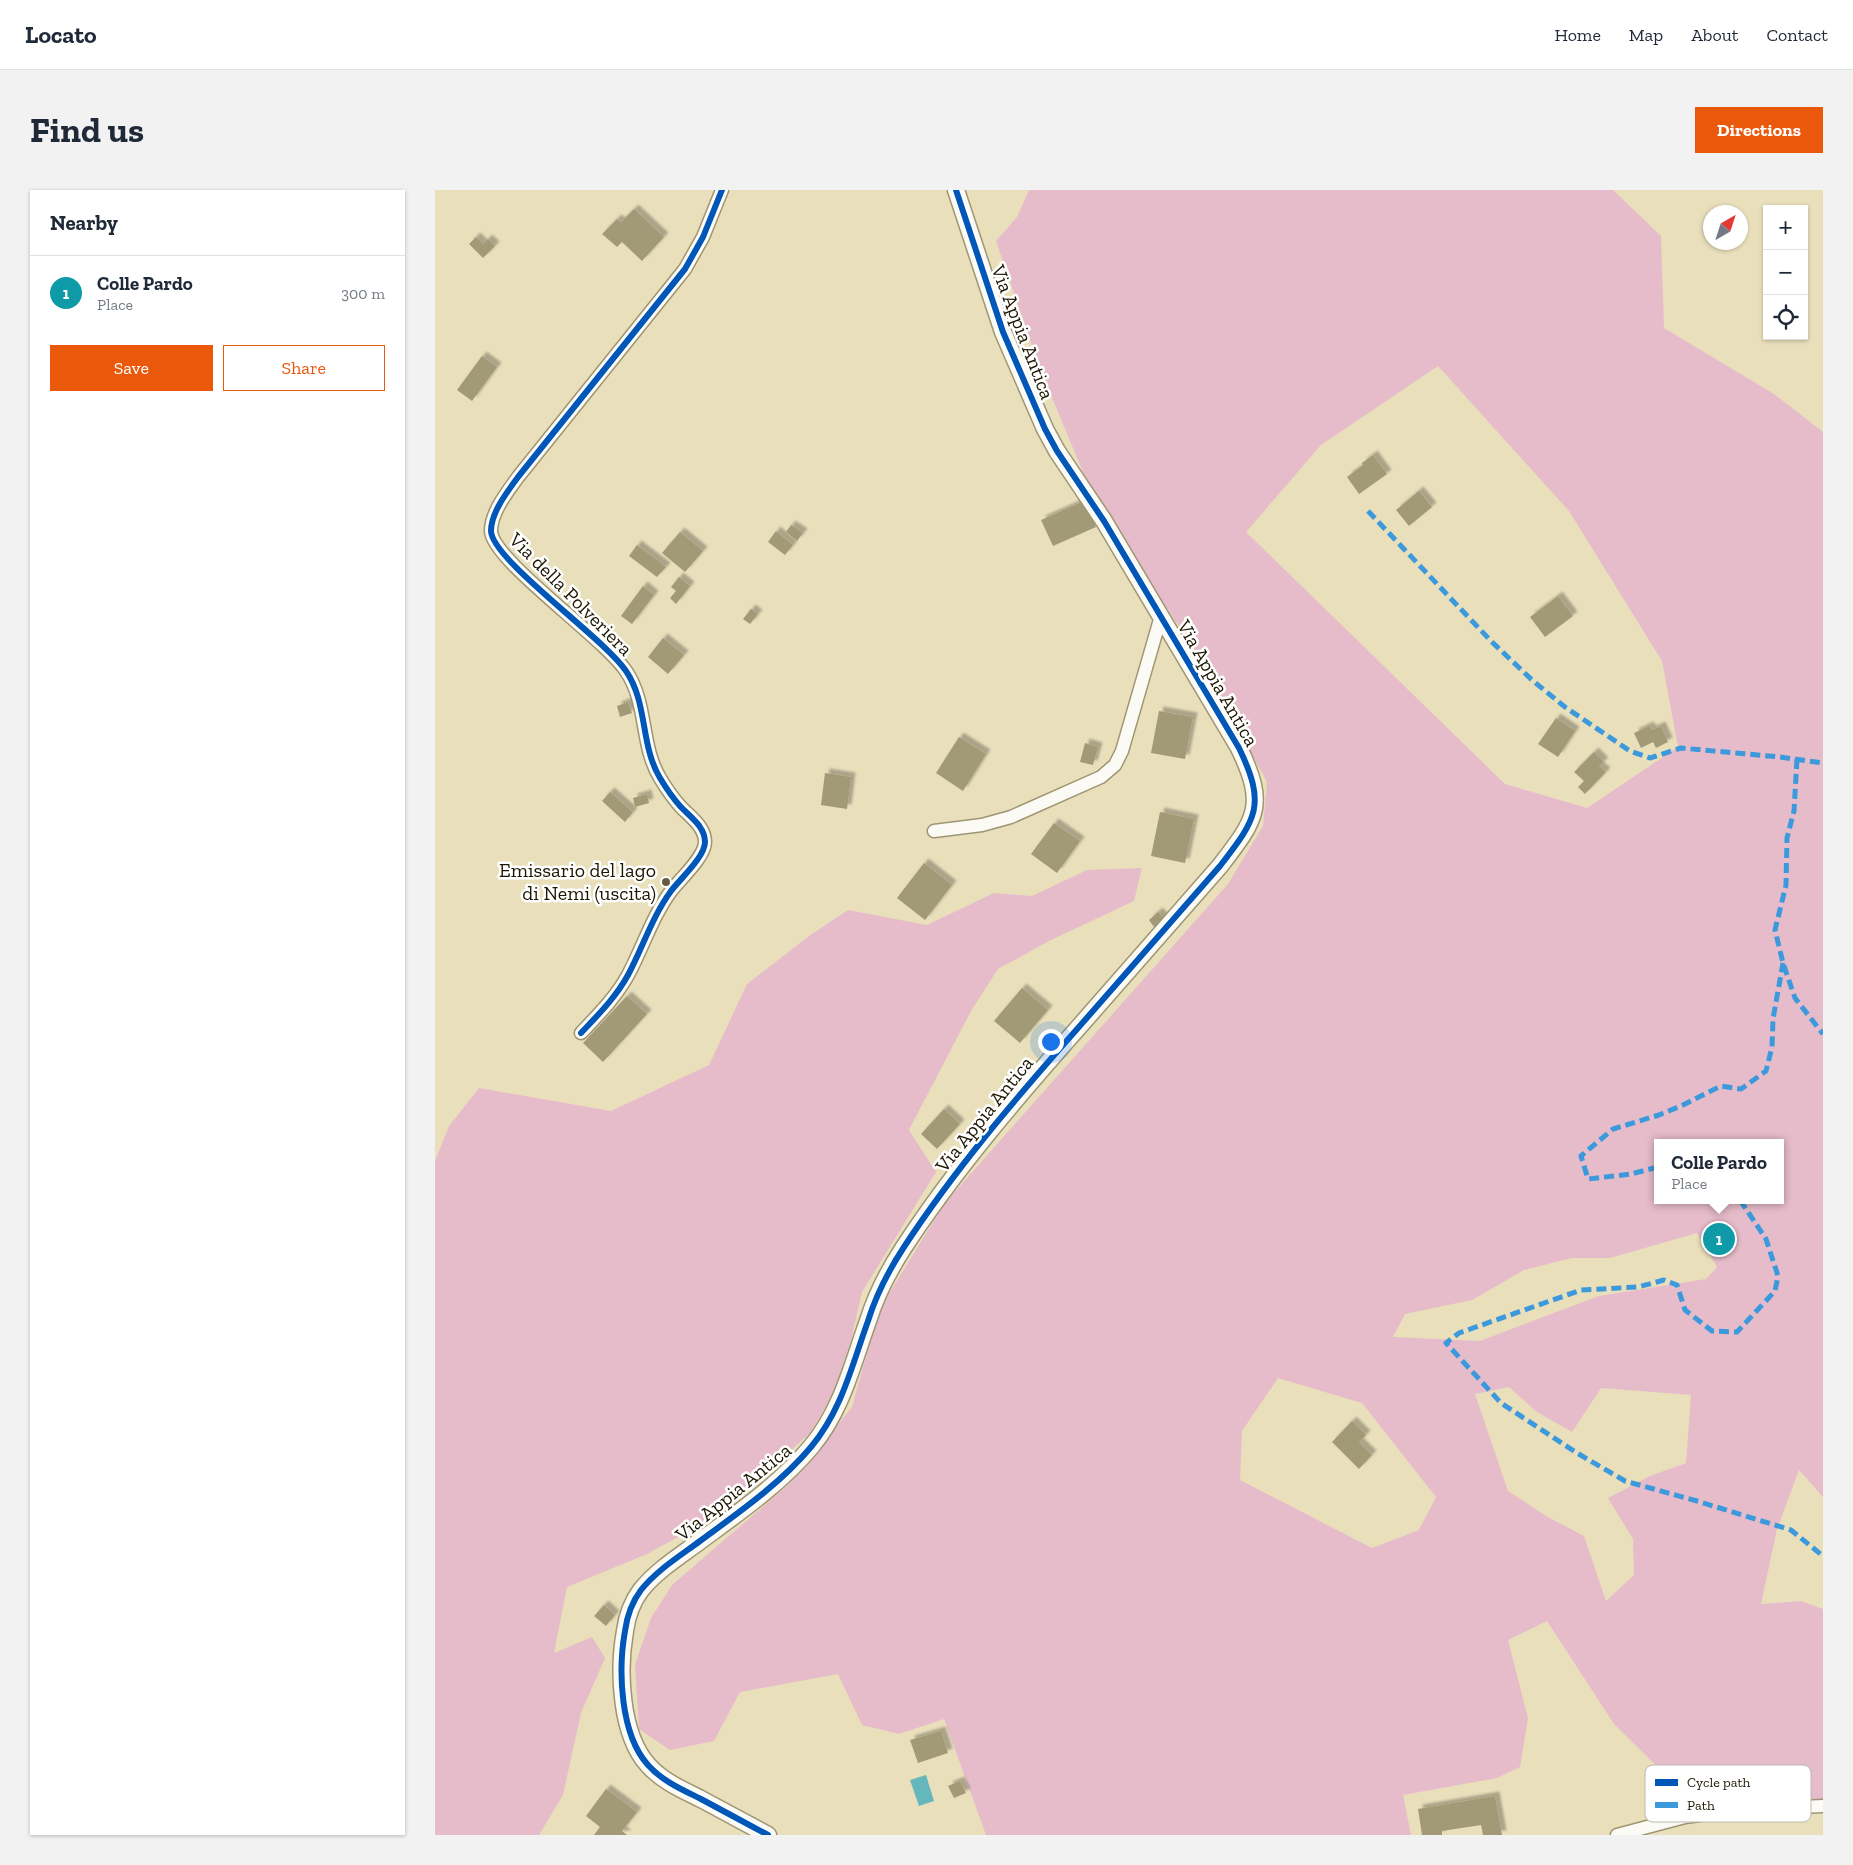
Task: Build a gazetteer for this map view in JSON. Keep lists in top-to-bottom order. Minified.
{"streets":{"street":["Via Appia Antica","Via della Polveriera"]},"places":["Emissario del lago di Nemi (uscita)"],"legend":["Cycle path","Path"],"north":"top right","page":{"header":"Locato","nav":["Home","Map","About","Contact"],"buttons":["Directions",["Save","Share"]],"title":"Find us","heading":"Nearby","map_buttons":["+","−"],"list":[{"mark":"1","name":"Colle Pardo","note":"Place","value":"300 m"}],"popup":["Colle Pardo","Place"],"pins":"1"}}
